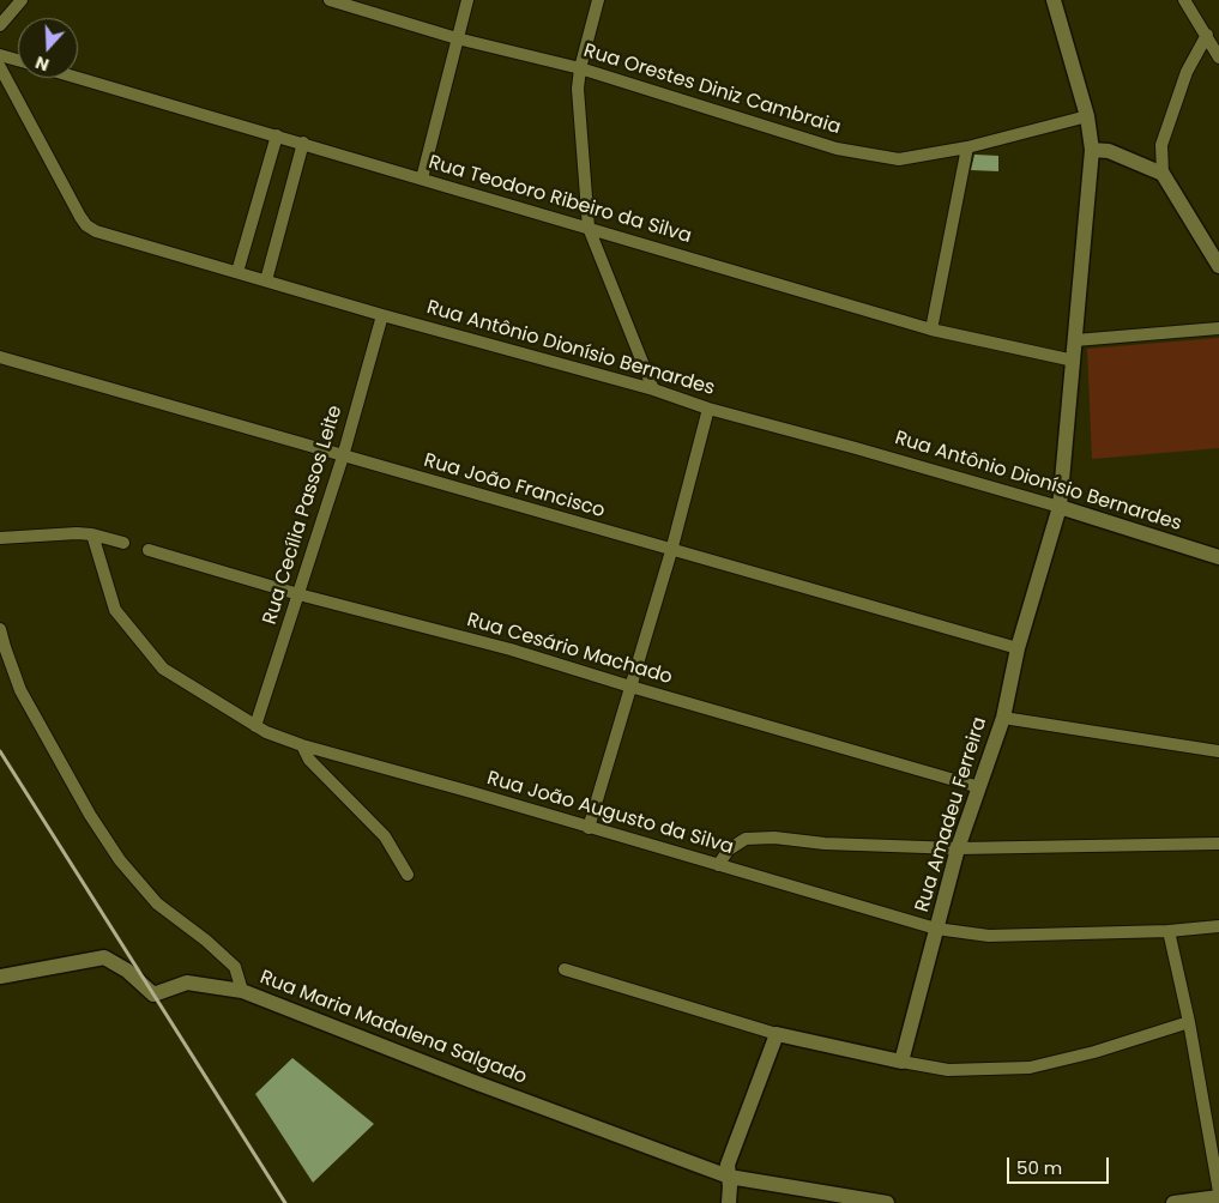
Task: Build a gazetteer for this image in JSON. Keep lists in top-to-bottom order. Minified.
{"streets":{"street":["Rua Orestes Diniz Cambraia","Rua Teodoro Ribeiro da Silva","Rua Antônio Dionísio Bernardes","Rua João Francisco","Rua Cecília Passos Leite","Rua Cesário Machado","Rua João Augusto da Silva","Rua Amadeu Ferreira","Rua Maria Madalena Salgado"]},"crossings":[["Rua Orestes Diniz Cambraia","Rua Amadeu Ferreira"],["Rua Teodoro Ribeiro da Silva","Rua Amadeu Ferreira"],["Rua Antônio Dionísio Bernardes","Rua Cecília Passos Leite"],["Rua Antônio Dionísio Bernardes","Rua Amadeu Ferreira"],["Rua João Francisco","Rua Cecília Passos Leite"],["Rua João Francisco","Rua Amadeu Ferreira"],["Rua Cecília Passos Leite","Rua Cesário Machado"],["Rua Cecília Passos Leite","Rua João Augusto da Silva"],["Rua Cesário Machado","Rua Amadeu Ferreira"],["Rua João Augusto da Silva","Rua Amadeu Ferreira"]],"scale_bar":"50 m","north":"bottom"}
